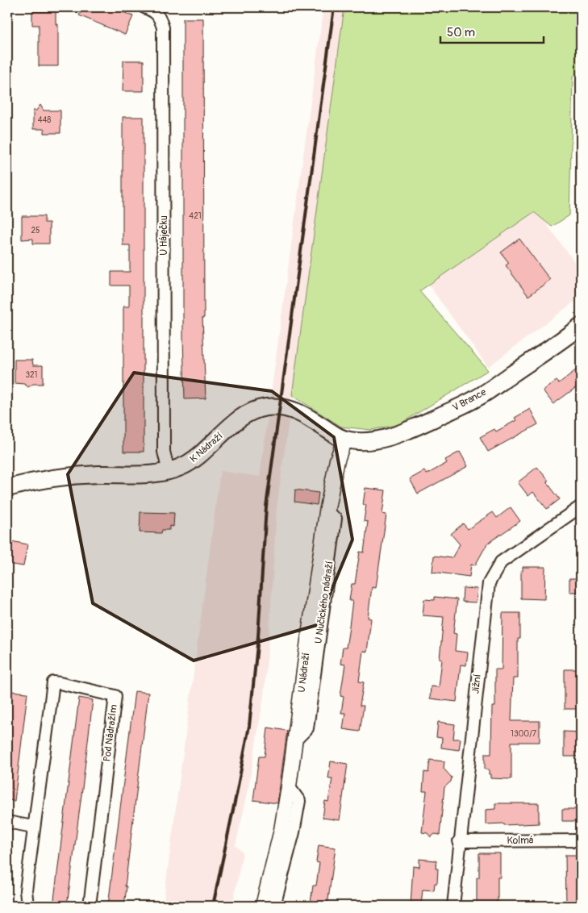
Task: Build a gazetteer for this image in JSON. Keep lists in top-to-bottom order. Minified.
{"streets":{"main road":["V Brance","K Nádraží"],"street":["U Háječku","U Nádraží","Jižní","Pod Nádražím","Kolmá"]},"crossings":[["U Háječku","K Nádraží"],["V Brance","K Nádraží"],["V Brance","U Nádraží"],["K Nádraží","U Nádraží"],["Jižní","Kolmá"]],"house_numbers":["448","421","25","321","1300/7"],"scale_bar":"50 m"}
